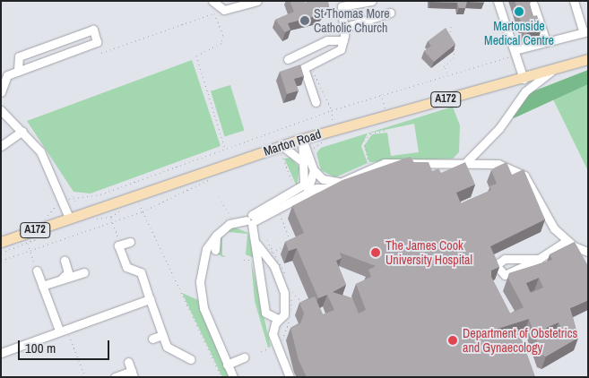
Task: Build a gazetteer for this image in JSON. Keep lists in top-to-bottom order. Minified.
{"streets":{"main road":["A172","Marton Road"]},"places":["Martonside Medical Centre","St Thomas More Catholic Church","The James Cook University Hospital","Department of Obstetrics and Gynaecology"],"scale_bar":"100 m"}
